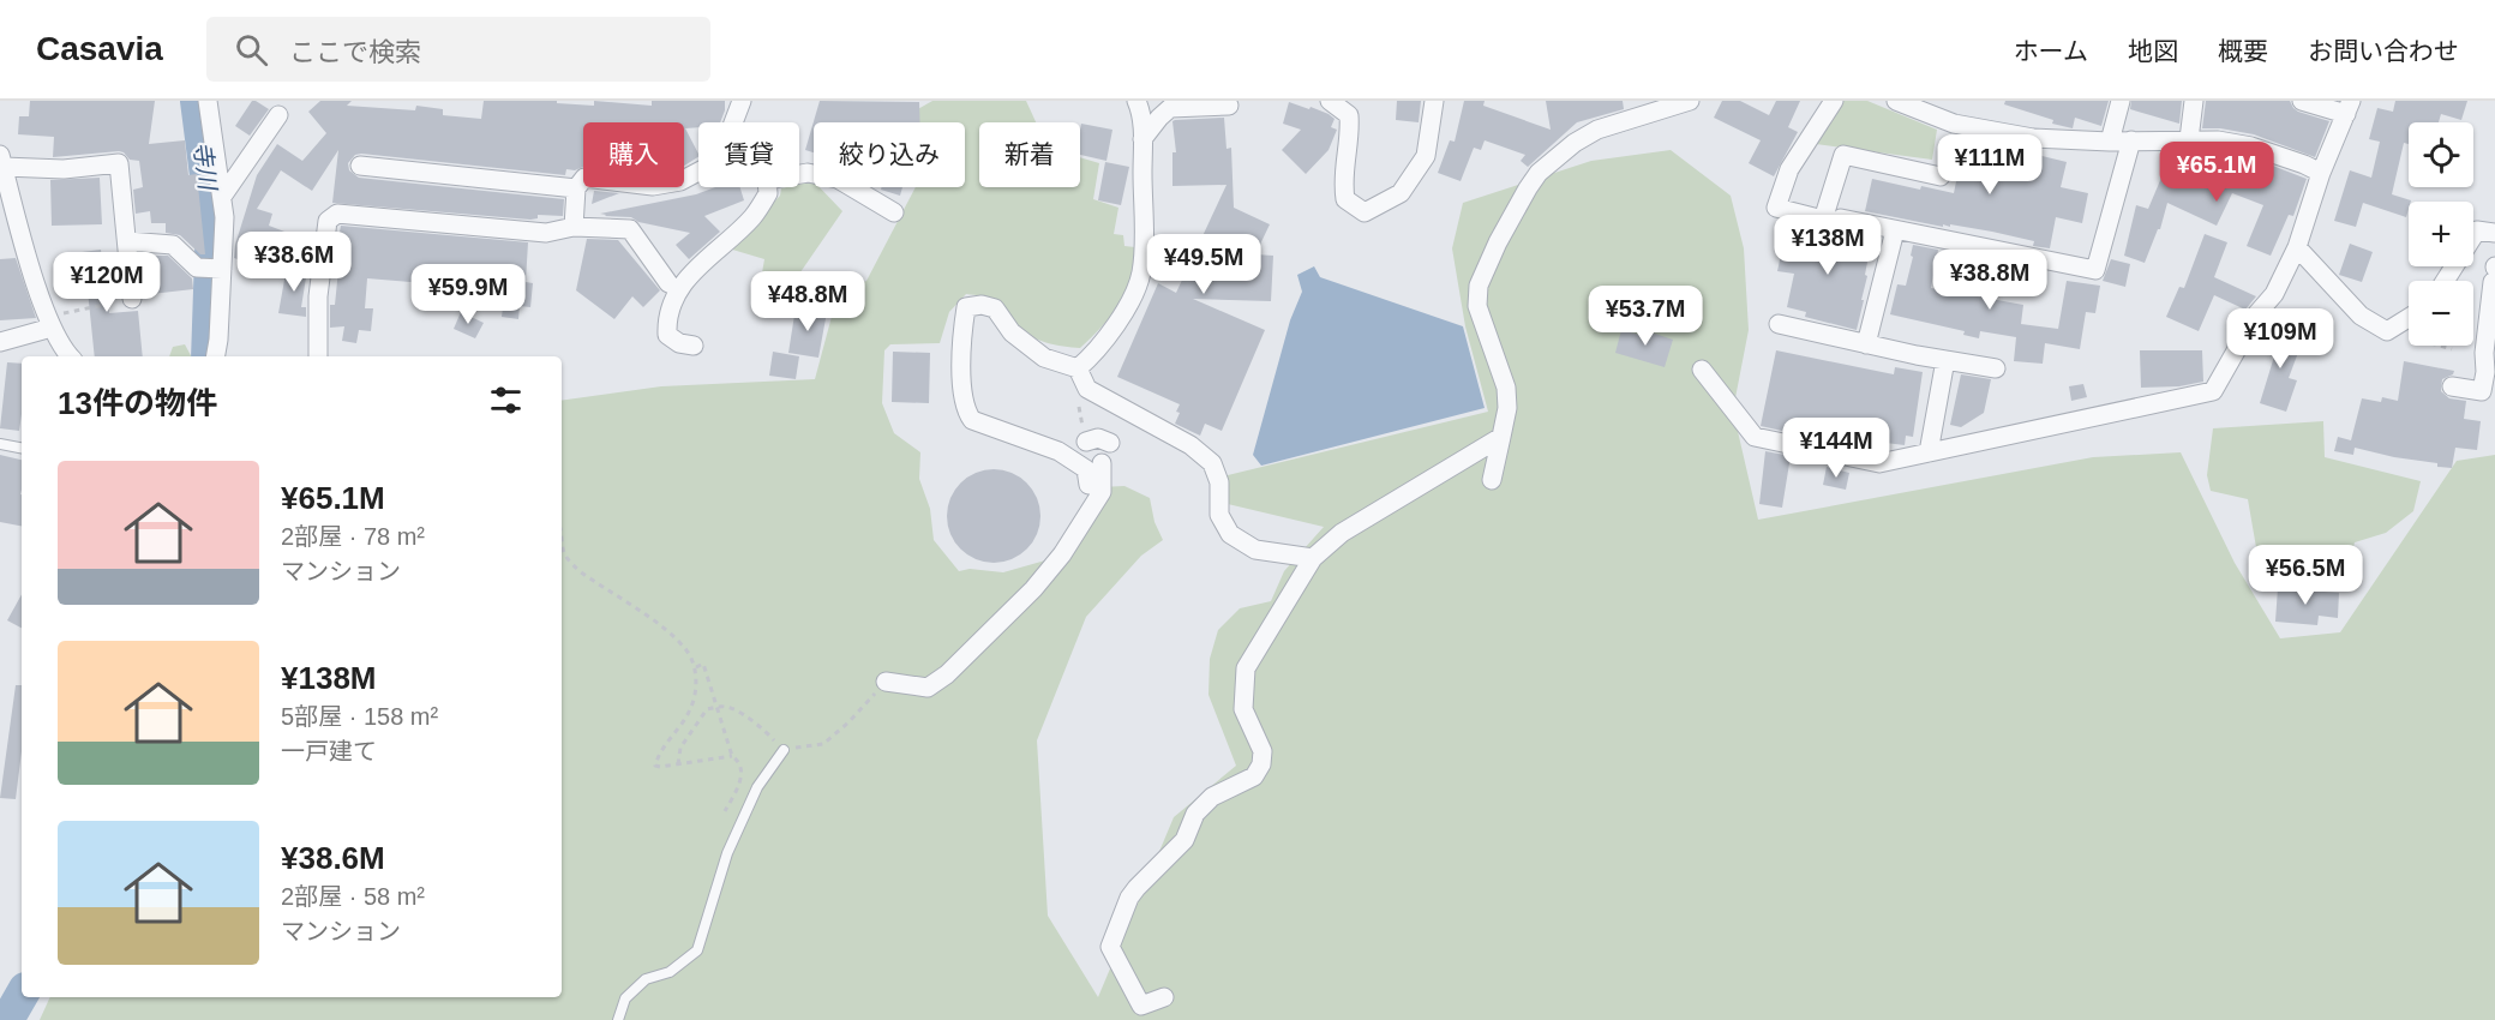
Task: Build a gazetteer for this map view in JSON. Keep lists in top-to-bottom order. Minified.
{"water":["寺川"],"page":{"header":"Casavia","search":"ここで検索","nav":["ホーム","地図","概要","お問い合わせ"],"map_buttons":["+","−"],"chip":["購入","賃貸","絞り込み","新着"],"price":["¥111M","¥65.1M","¥138M","¥38.6M","¥49.5M","¥38.8M","¥120M","¥59.9M","¥48.8M","¥53.7M","¥109M","¥144M","¥56.5M"],"heading":"13件の物件","list":[{"name":"¥65.1M","note":"2部屋 · 78 m² · マンション"},{"name":"¥138M","note":"5部屋 · 158 m² · 一戸建て"},{"name":"¥38.6M","note":"2部屋 · 58 m² · マンション"}]}}
